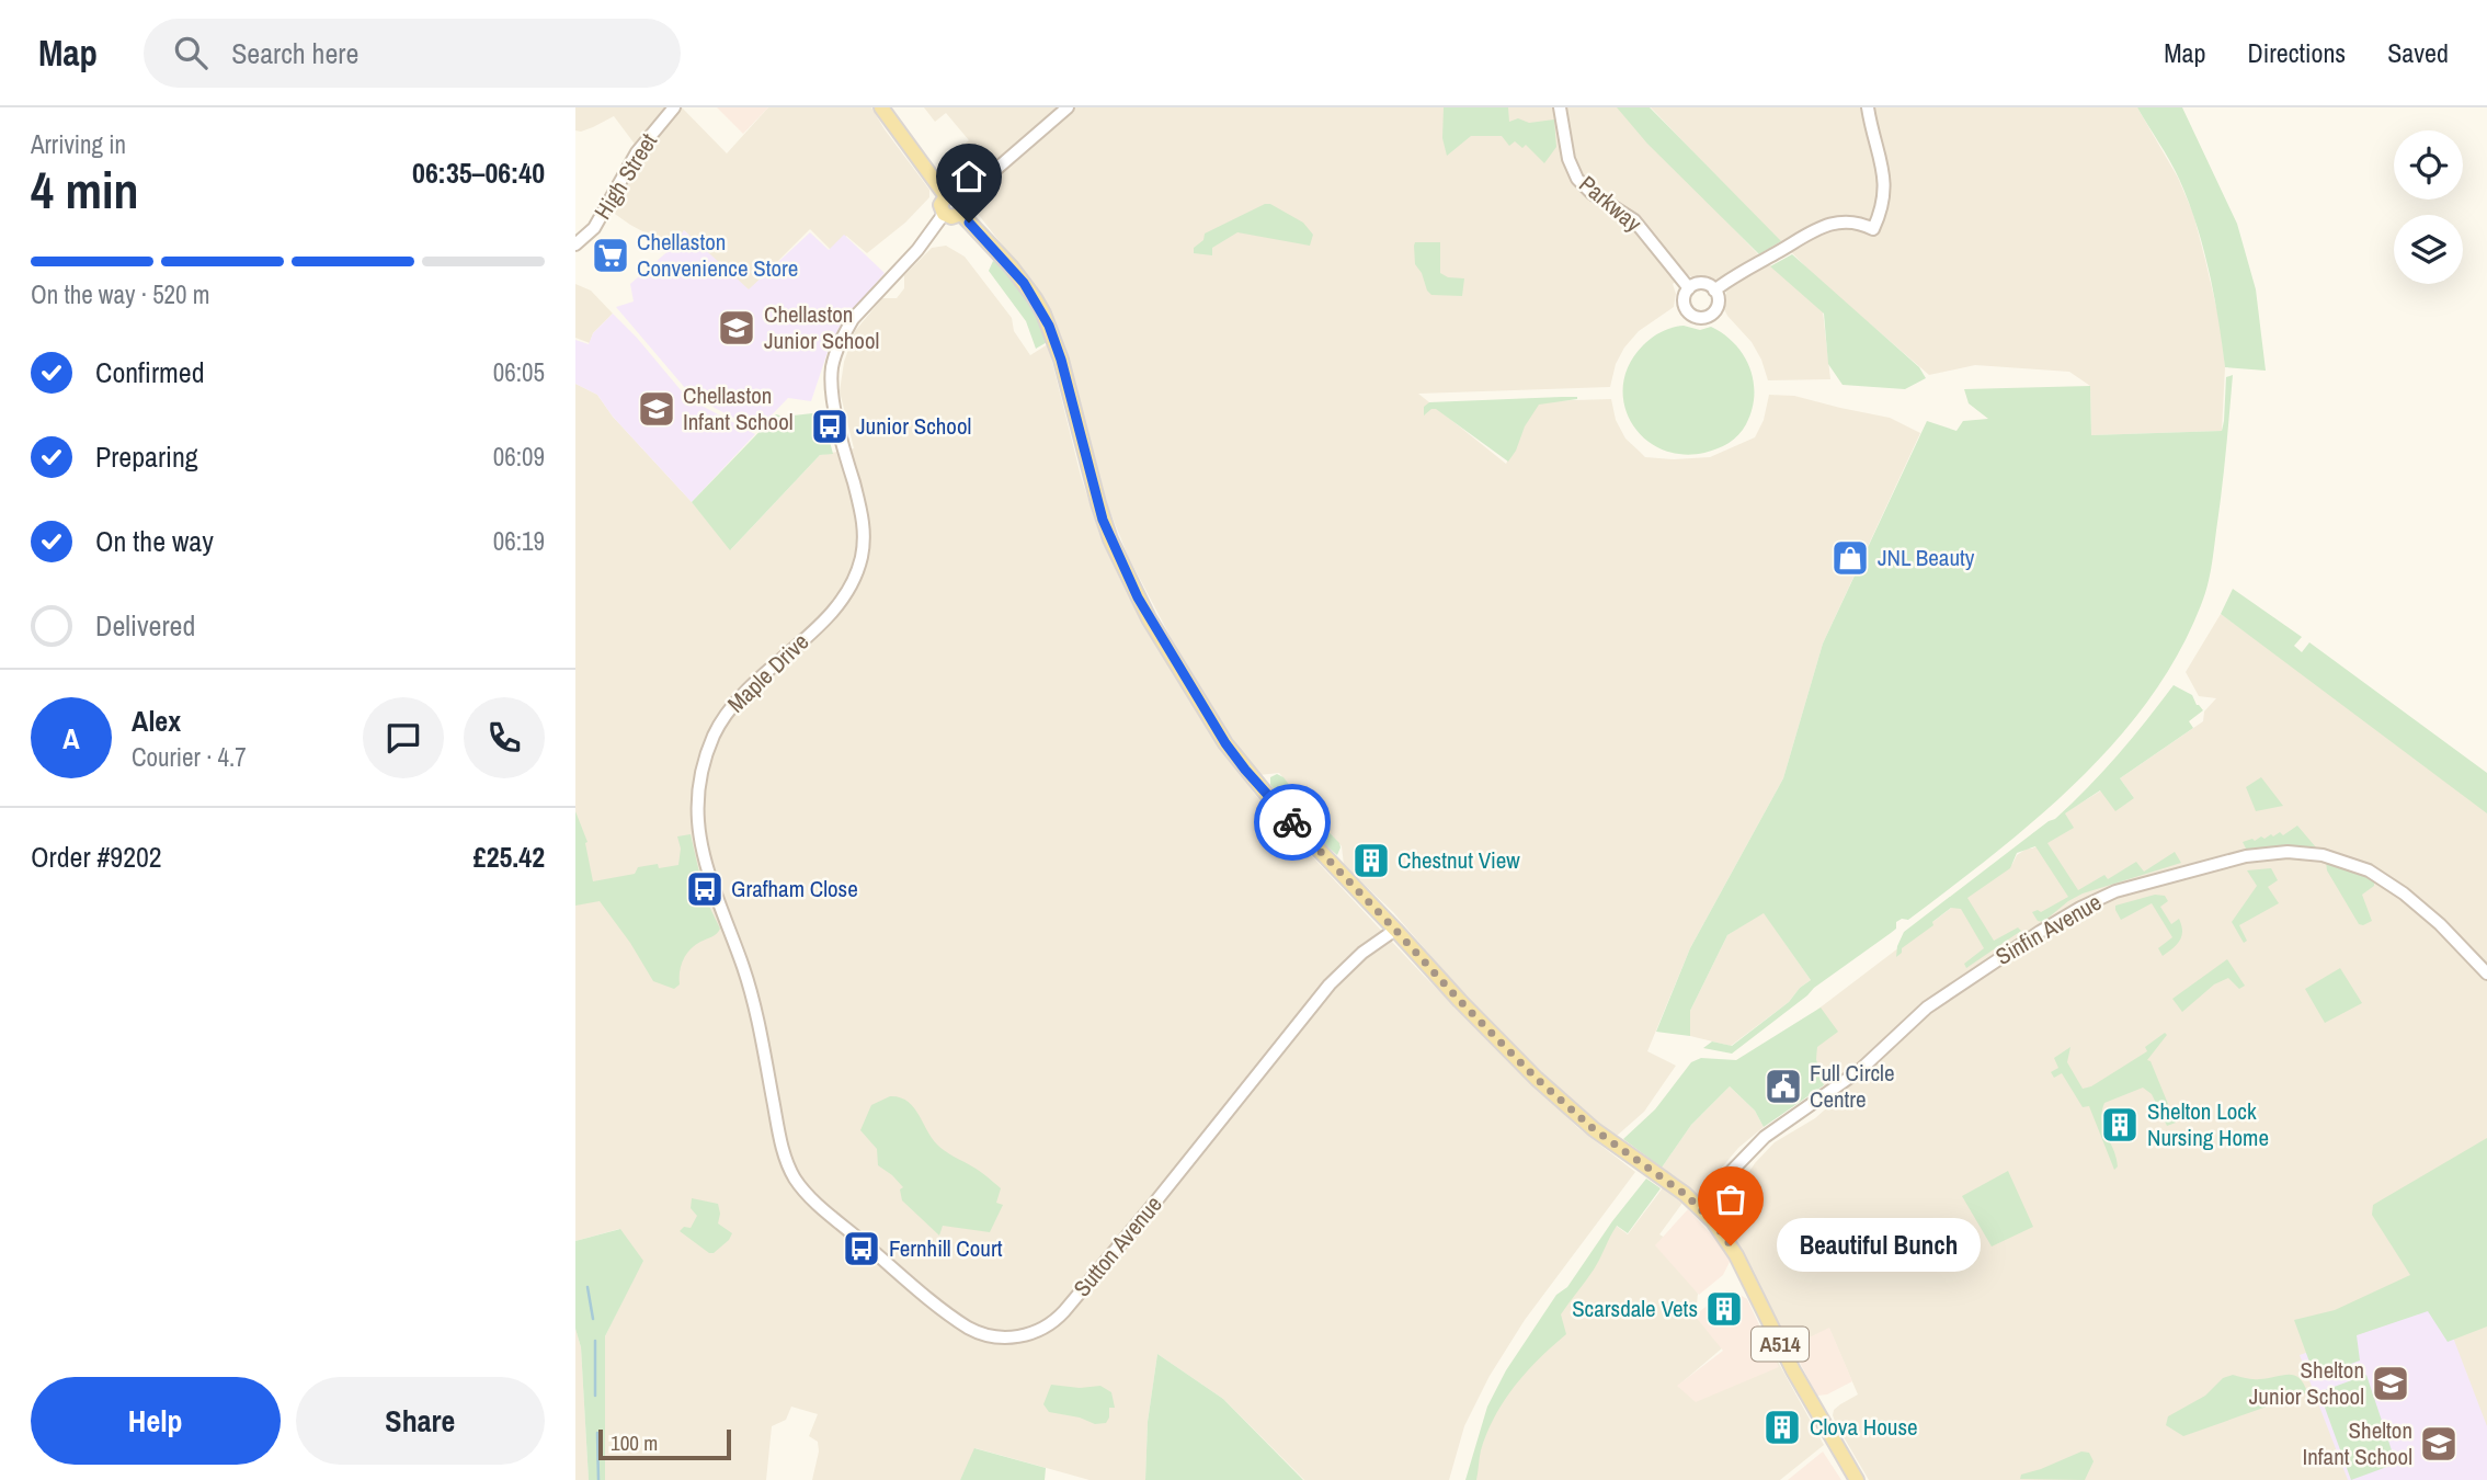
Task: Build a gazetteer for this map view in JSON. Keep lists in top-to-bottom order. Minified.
{"streets":{"main road":["A514"],"street":["High Street","Parkway","Maple Drive","Sinfin Avenue","Sutton Avenue"]},"crossings":[["Maple Drive","Sutton Avenue"],["Maple Drive","A514"],["Sinfin Avenue","A514"],["Sutton Avenue","A514"]],"places":{"supermarket":["Chellaston Convenience Store"],"school or university":["Chellaston Junior School","Chellaston Infant School","Shelton Junior School","Shelton Infant School"],"bus stop":["Junior School","Grafham Close","Fernhill Court"],"shop":["JNL Beauty"],"building":["Chestnut View","Shelton Lock Nursing Home","Scarsdale Vets","Clova House"],"public building":["Full Circle Centre"],"other":["Beautiful Bunch"]},"scale_bar":"100 m","page":{"header":"Map","search":"Search here","nav":["Map","Directions","Saved"],"heading":["4 min","Arriving in","06:35–06:40"],"panel":["Alex","Courier · 4.7","Order #9202","£25.42"],"bar":"On the way · 520 m","list":[["Confirmed","06:05"],["Preparing","06:09"],["On the way","06:19"],"Delivered"],"round":"A","bubble":"Beautiful Bunch","buttons":["Help","Share"],"scale":"100 m"}}
